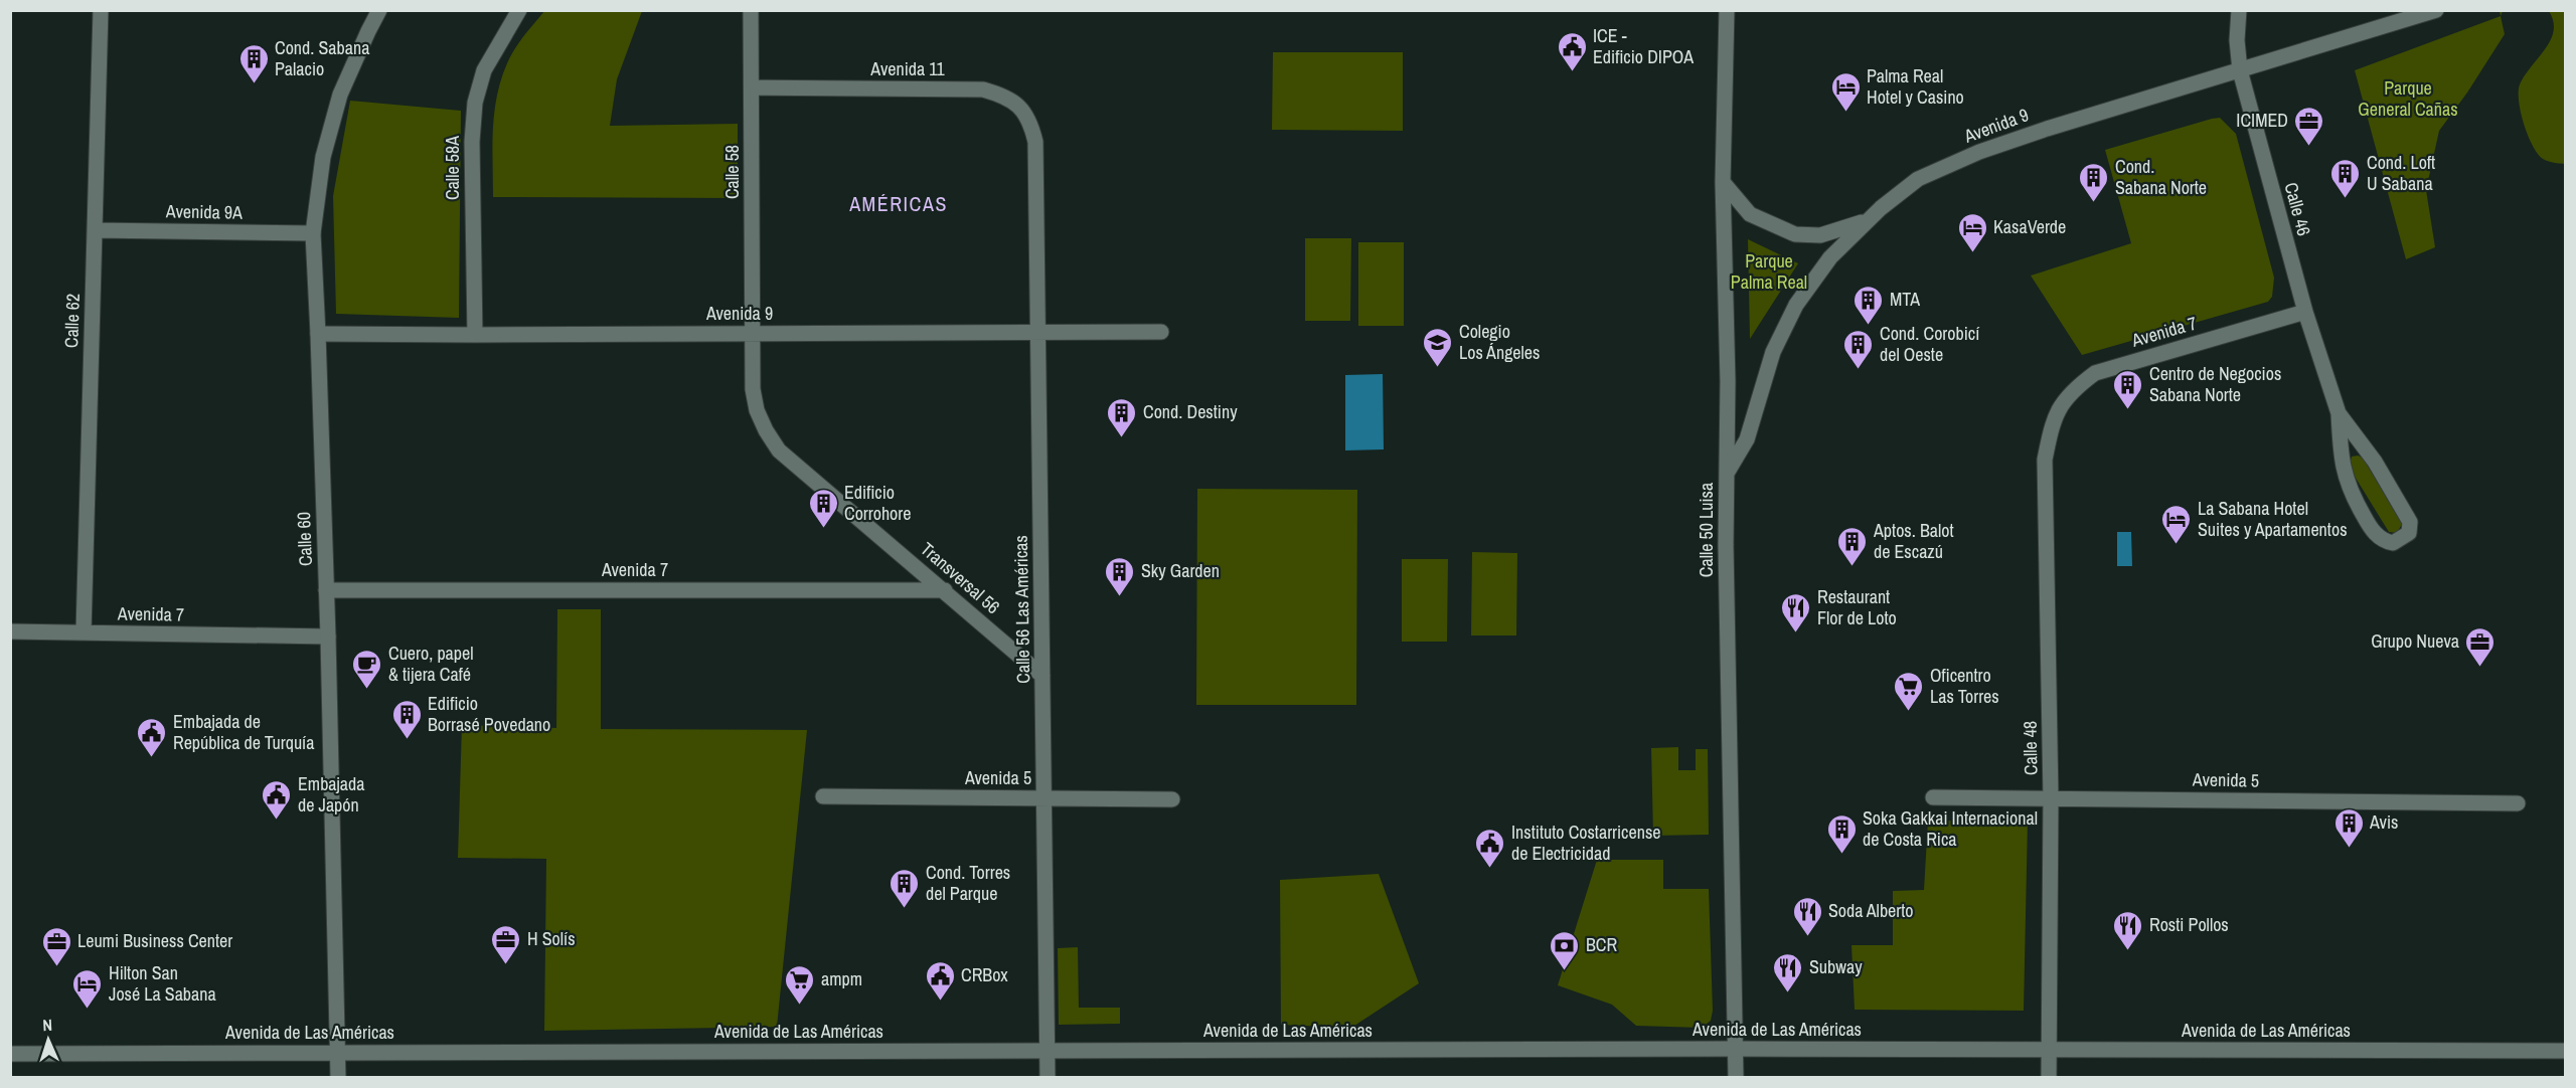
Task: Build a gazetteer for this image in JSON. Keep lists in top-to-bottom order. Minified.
{"streets":{"street":["Avenida 11","Avenida 9","Calle 58A","Calle 58","Calle 46","Avenida 9A","Calle 62","Avenida 7","Calle 50 Luisa","Calle 60","Transversal 56","Calle 56 Las Américas","Calle 48","Avenida 5","Avenida de Las Américas"]},"crossings":[["Avenida 11","Calle 58"],["Avenida 11","Calle 56 Las Américas"],["Avenida 9","Calle 58A"],["Avenida 9","Calle 58"],["Avenida 9","Calle 46"],["Avenida 9","Calle 50 Luisa"],["Avenida 9","Calle 60"],["Avenida 9","Transversal 56"],["Avenida 9","Calle 56 Las Américas"],["Calle 58","Transversal 56"],["Calle 46","Avenida 7"],["Avenida 9A","Calle 62"],["Avenida 9A","Calle 60"],["Calle 62","Avenida 7"],["Avenida 7","Calle 60"],["Avenida 7","Transversal 56"],["Avenida 7","Calle 48"],["Calle 50 Luisa","Avenida de Las Américas"],["Calle 60","Avenida de Las Américas"],["Transversal 56","Calle 56 Las Américas"],["Calle 56 Las Américas","Avenida 5"],["Calle 56 Las Américas","Avenida de Las Américas"],["Calle 48","Avenida 5"],["Calle 48","Avenida de Las Américas"]],"districts":["AMÉRICAS"],"parks":["Parque General Cañas","Parque Palma Real"],"places":{"public building":["ICE - Edificio DIPOA","Embajada de República de Turquía","Embajada de Japón","Instituto Costarricense de Electricidad","CRBox"],"building":["Cond. Sabana Palacio","Cond. Loft U Sabana","Cond. Sabana Norte","MTA","Cond. Corobicí del Oeste","Centro de Negocios Sabana Norte","Cond. Destiny","Edificio Corrohore","Aptos. Balot de Escazú","Sky Garden","Edificio Borrasé Povedano","Avis","Soka Gakkai Internacional de Costa Rica","Cond. Torres del Parque"],"hotel":["Palma Real Hotel y Casino","KasaVerde","La Sabana Hotel Suites y Apartamentos","Hilton San José La Sabana"],"office":["ICIMED","Grupo Nueva","H Solís","Leumi Business Center"],"school or university":["Colegio Los Ángeles"],"restaurant":["Restaurant Flor de Loto","Soda Alberto","Rosti Pollos","Subway"],"cafe":["Cuero, papel & tijera Café"],"supermarket":["Oficentro Las Torres","ampm"],"bank":["BCR"]},"north":"top"}
